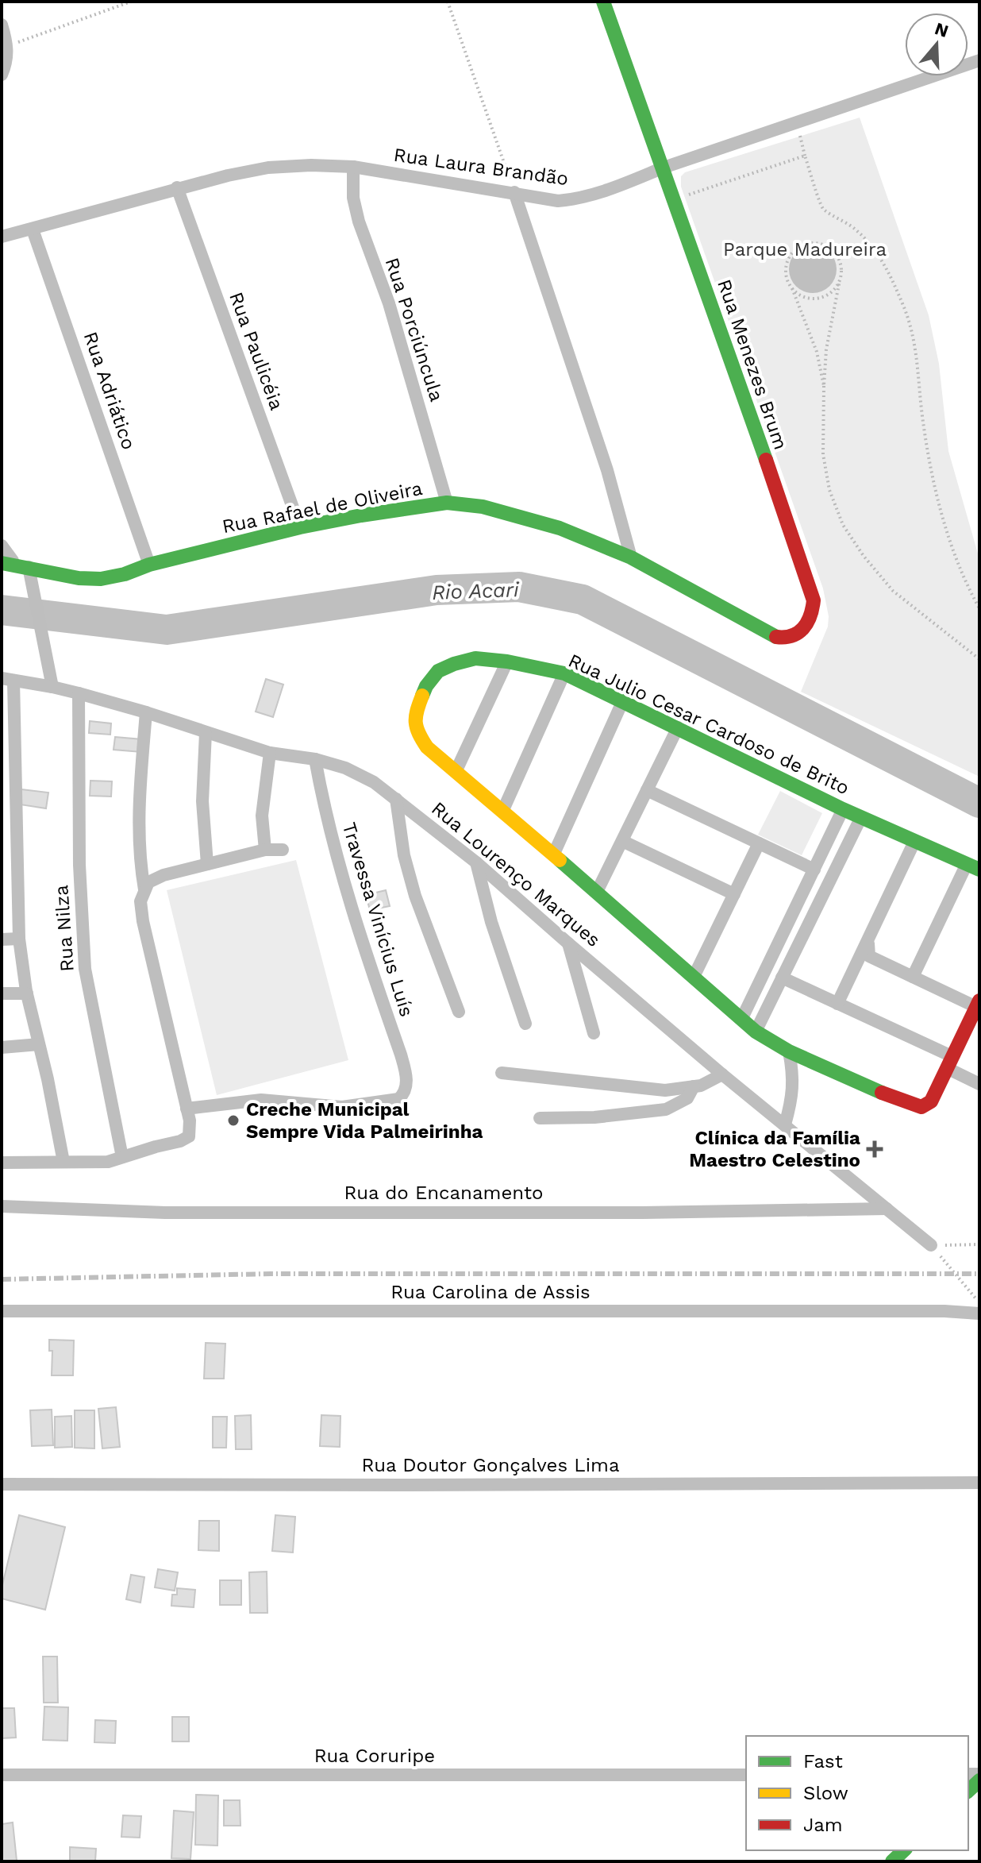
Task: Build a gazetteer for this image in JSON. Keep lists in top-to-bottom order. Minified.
{"streets":{"street":["Rua Laura Brandão","Rua Porciúncula","Rua Paulicéia","Rua Menezes Brum","Rua Adriático","Rua Rafael de Oliveira","Rua Julio Cesar Cardoso de Brito","Rua Lourenço Marques","Travessa Vinícius Luís","Rua Nilza","Rua do Encanamento","Rua Carolina de Assis","Rua Doutor Gonçalves Lima","Rua Coruripe"]},"crossings":[["Rua Laura Brandão","Rua Porciúncula"],["Rua Laura Brandão","Rua Paulicéia"],["Rua Laura Brandão","Rua Menezes Brum"],["Rua Laura Brandão","Rua Adriático"],["Rua Porciúncula","Rua Rafael de Oliveira"],["Rua Paulicéia","Rua Rafael de Oliveira"],["Rua Menezes Brum","Rua Rafael de Oliveira"],["Rua Adriático","Rua Rafael de Oliveira"],["Rua Lourenço Marques","Travessa Vinícius Luís"],["Rua Lourenço Marques","Rua Nilza"],["Rua Lourenço Marques","Rua do Encanamento"]],"water":["Rio Acari"],"parks":["Parque Madureira"],"places":{"other":["Creche Municipal Sempre Vida Palmeirinha"],"health":["Clínica da Família Maestro Celestino"]},"legend":["Fast","Slow","Jam"],"north":"top"}
